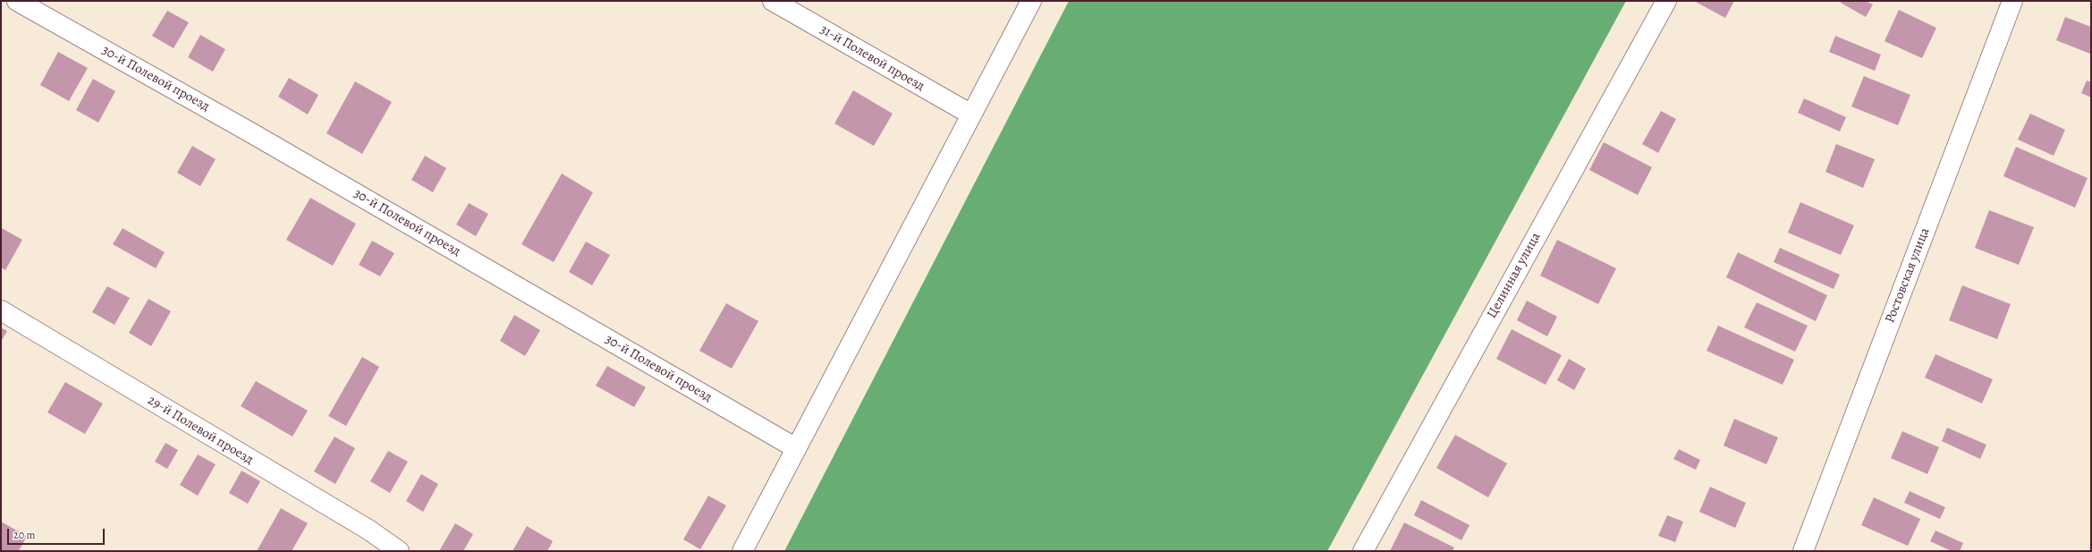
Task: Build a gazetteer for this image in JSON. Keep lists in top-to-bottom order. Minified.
{"streets":{"street":["31-й Полевой проезд","30-й Полевой проезд","Целинная улица","Ростовская улица","29-й Полевой проезд"]},"scale_bar":"20 m"}
